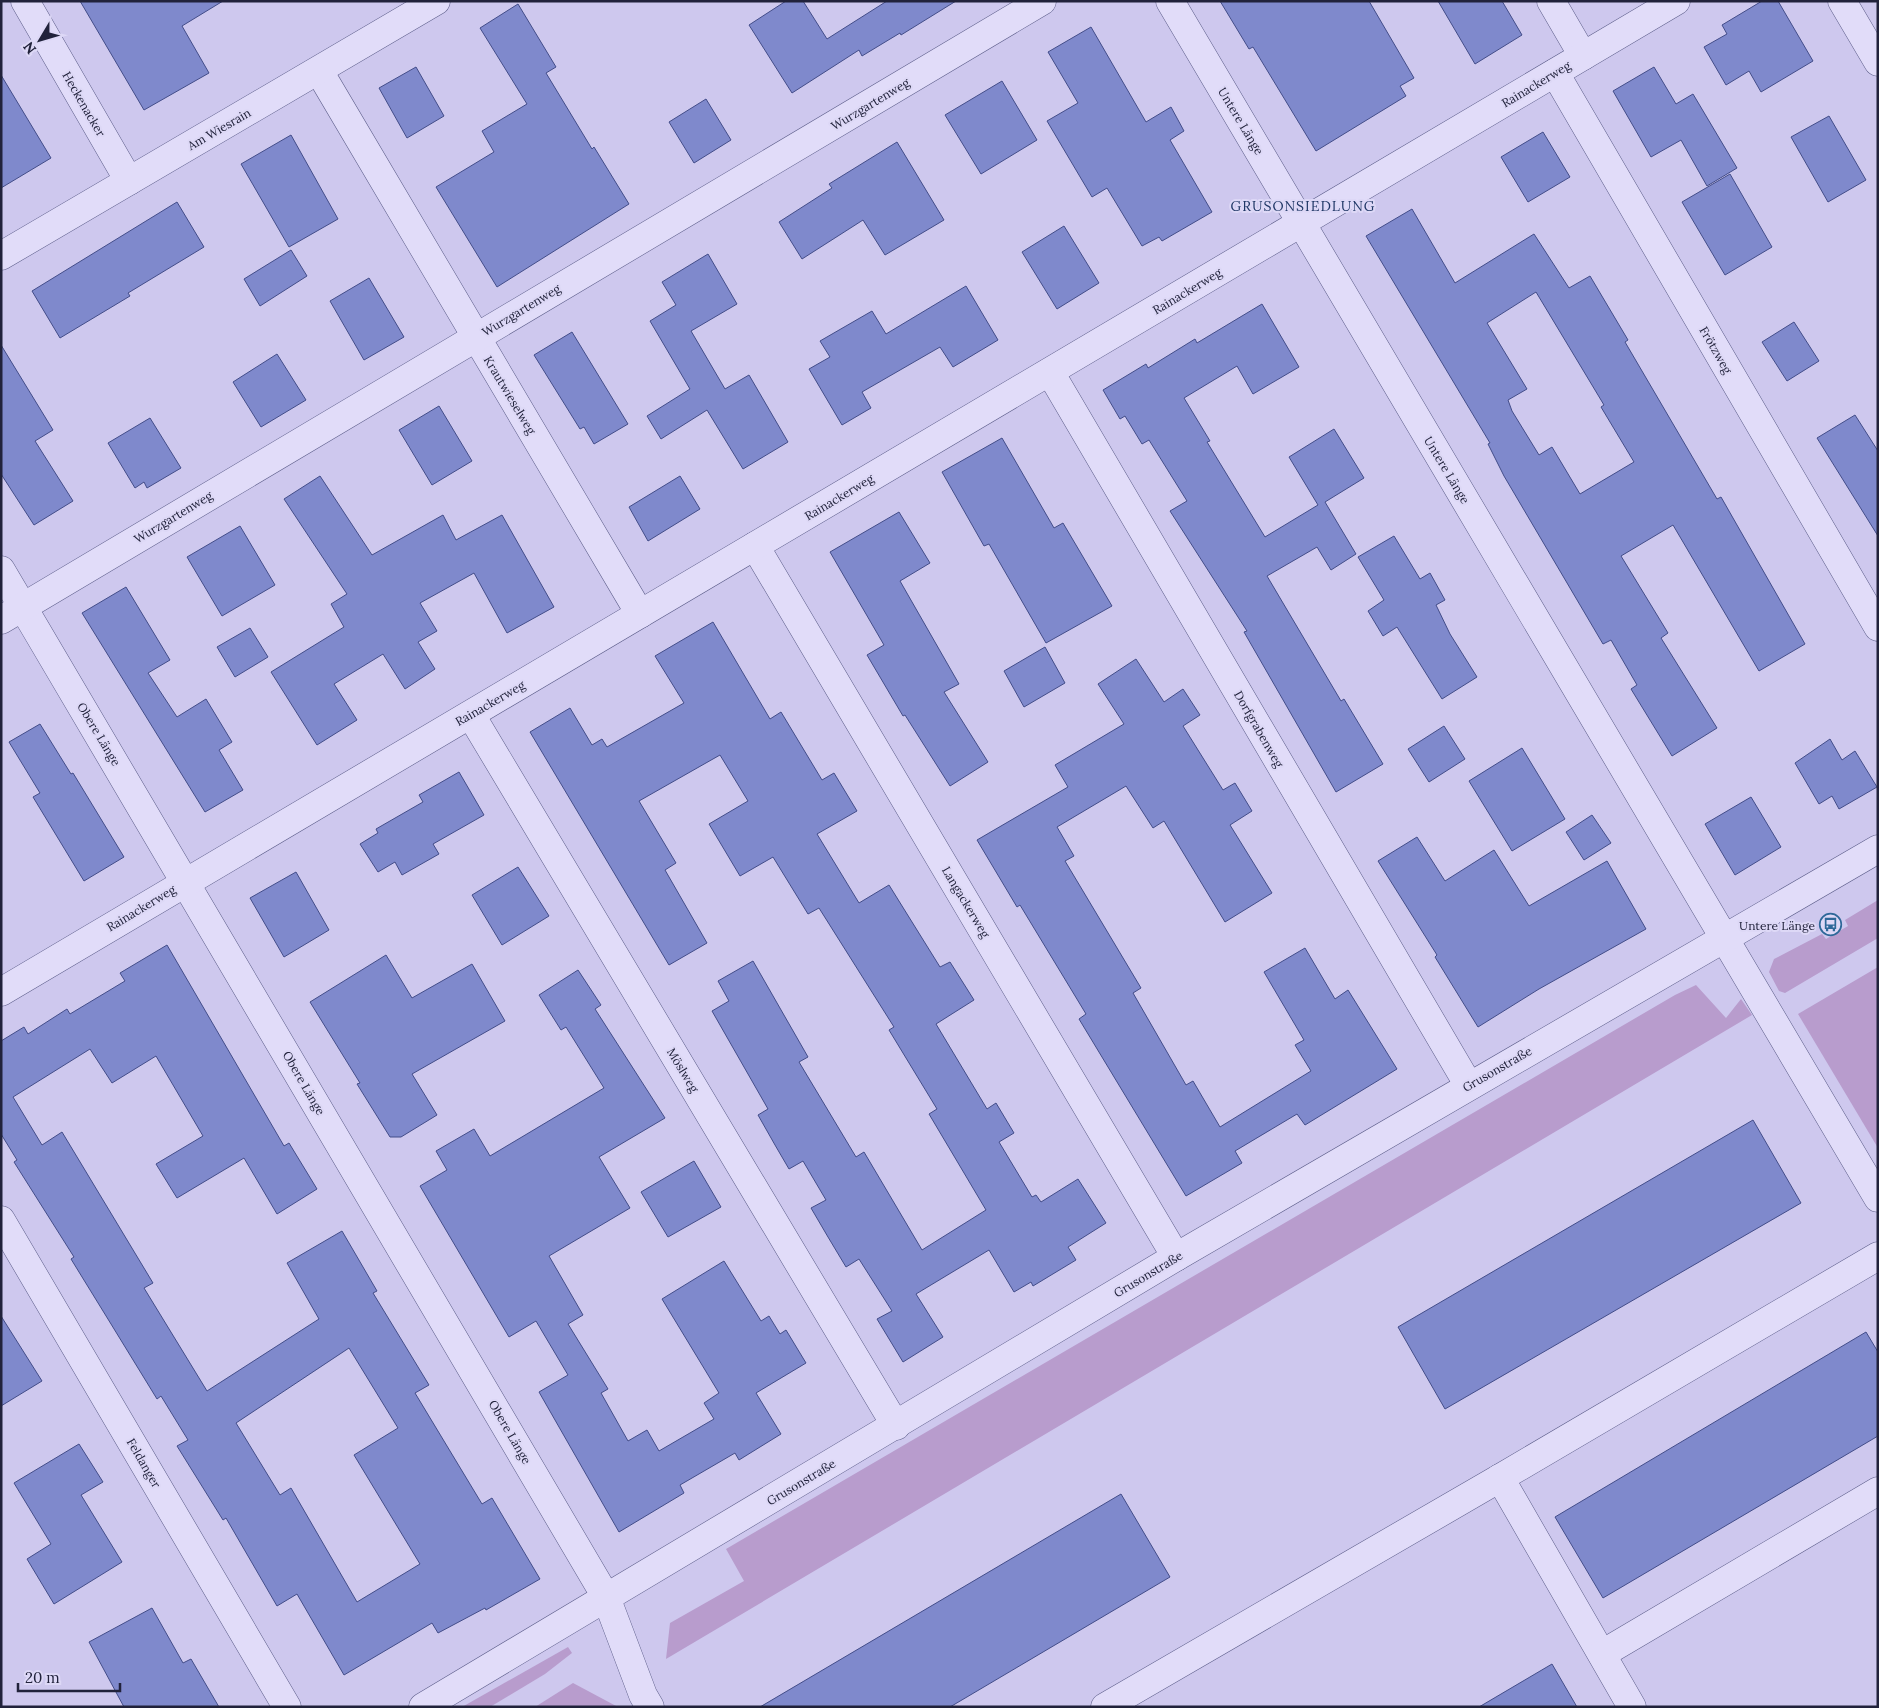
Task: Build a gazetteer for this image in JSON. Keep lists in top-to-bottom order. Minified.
{"streets":{"street":["Rainackerweg","Heckenacker","Wurzgartenweg","Untere Länge","Am Wiesrain","Frötzweg","Krautwieselweg","Dorfgrabenweg","Obere Länge","Langackerweg","Grusonstraße","Möslweg","Feldanger"]},"crossings":[["Rainackerweg","Untere Länge"],["Rainackerweg","Frötzweg"],["Rainackerweg","Krautwieselweg"],["Rainackerweg","Dorfgrabenweg"],["Rainackerweg","Obere Länge"],["Rainackerweg","Langackerweg"],["Rainackerweg","Möslweg"],["Heckenacker","Am Wiesrain"],["Wurzgartenweg","Krautwieselweg"],["Wurzgartenweg","Obere Länge"],["Untere Länge","Grusonstraße"],["Am Wiesrain","Krautwieselweg"],["Dorfgrabenweg","Grusonstraße"],["Obere Länge","Grusonstraße"],["Langackerweg","Grusonstraße"],["Grusonstraße","Möslweg"]],"districts":["GRUSONSIEDLUNG"],"places":{"bus stop":["Untere Länge"]},"scale_bar":"20 m","north":"bottom left"}
